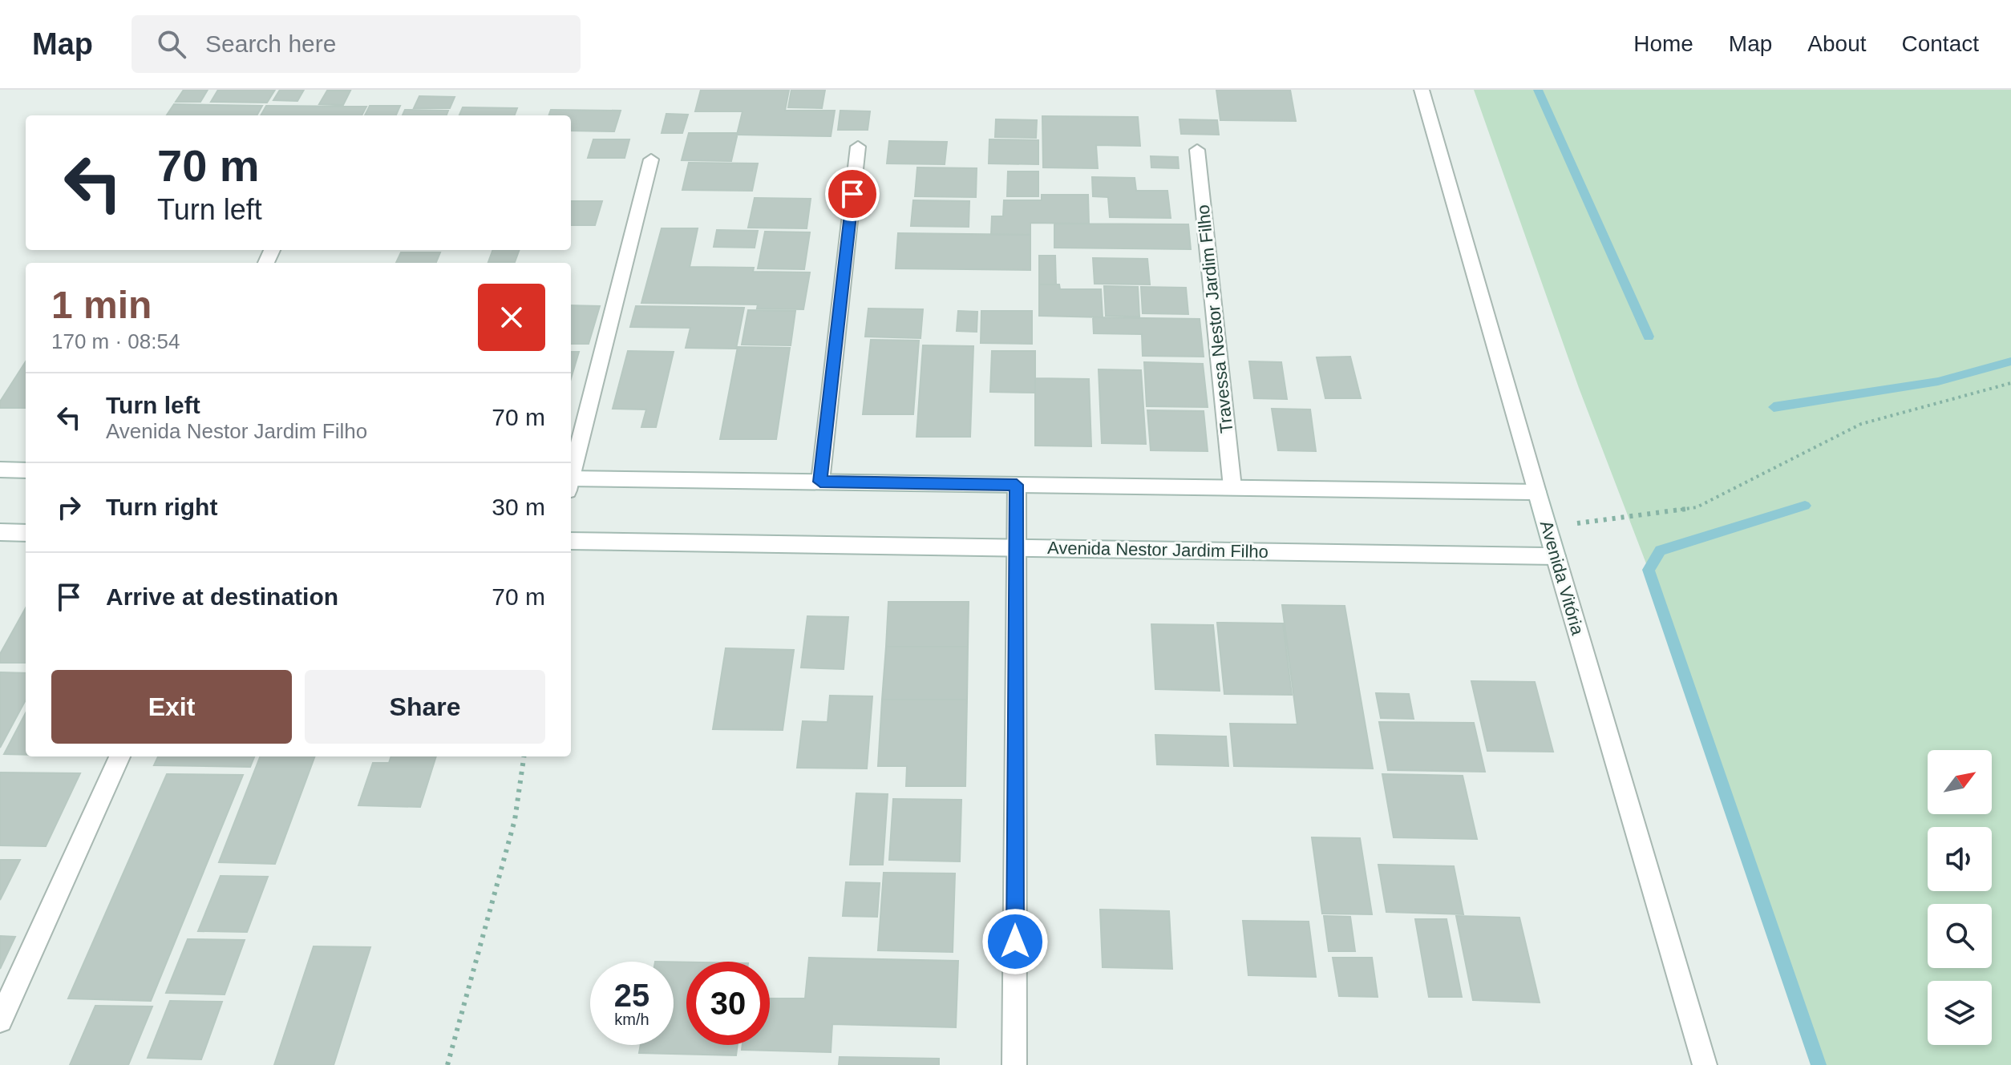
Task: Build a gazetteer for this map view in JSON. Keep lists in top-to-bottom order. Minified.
{"streets":{"street":["Travessa Nestor Jardim Filho","Avenida Nestor Jardim Filho","Avenida Vitória"]},"crossings":[["Avenida Nestor Jardim Filho","Avenida Vitória"]],"north":"top right","page":{"header":"Map","search":"Search here","nav":["Home","Map","About","Contact"],"turn":["70 m","Turn left"],"heading":["1 min","170 m · 08:54"],"list":[{"name":"Turn left","note":"Avenida Nestor Jardim Filho","value":"70 m"},{"name":"Turn right","value":"30 m"},{"name":"Arrive at destination","value":"70 m"}],"buttons":["Exit","Share"],"speed":"25 km/h","limit":"30"}}
